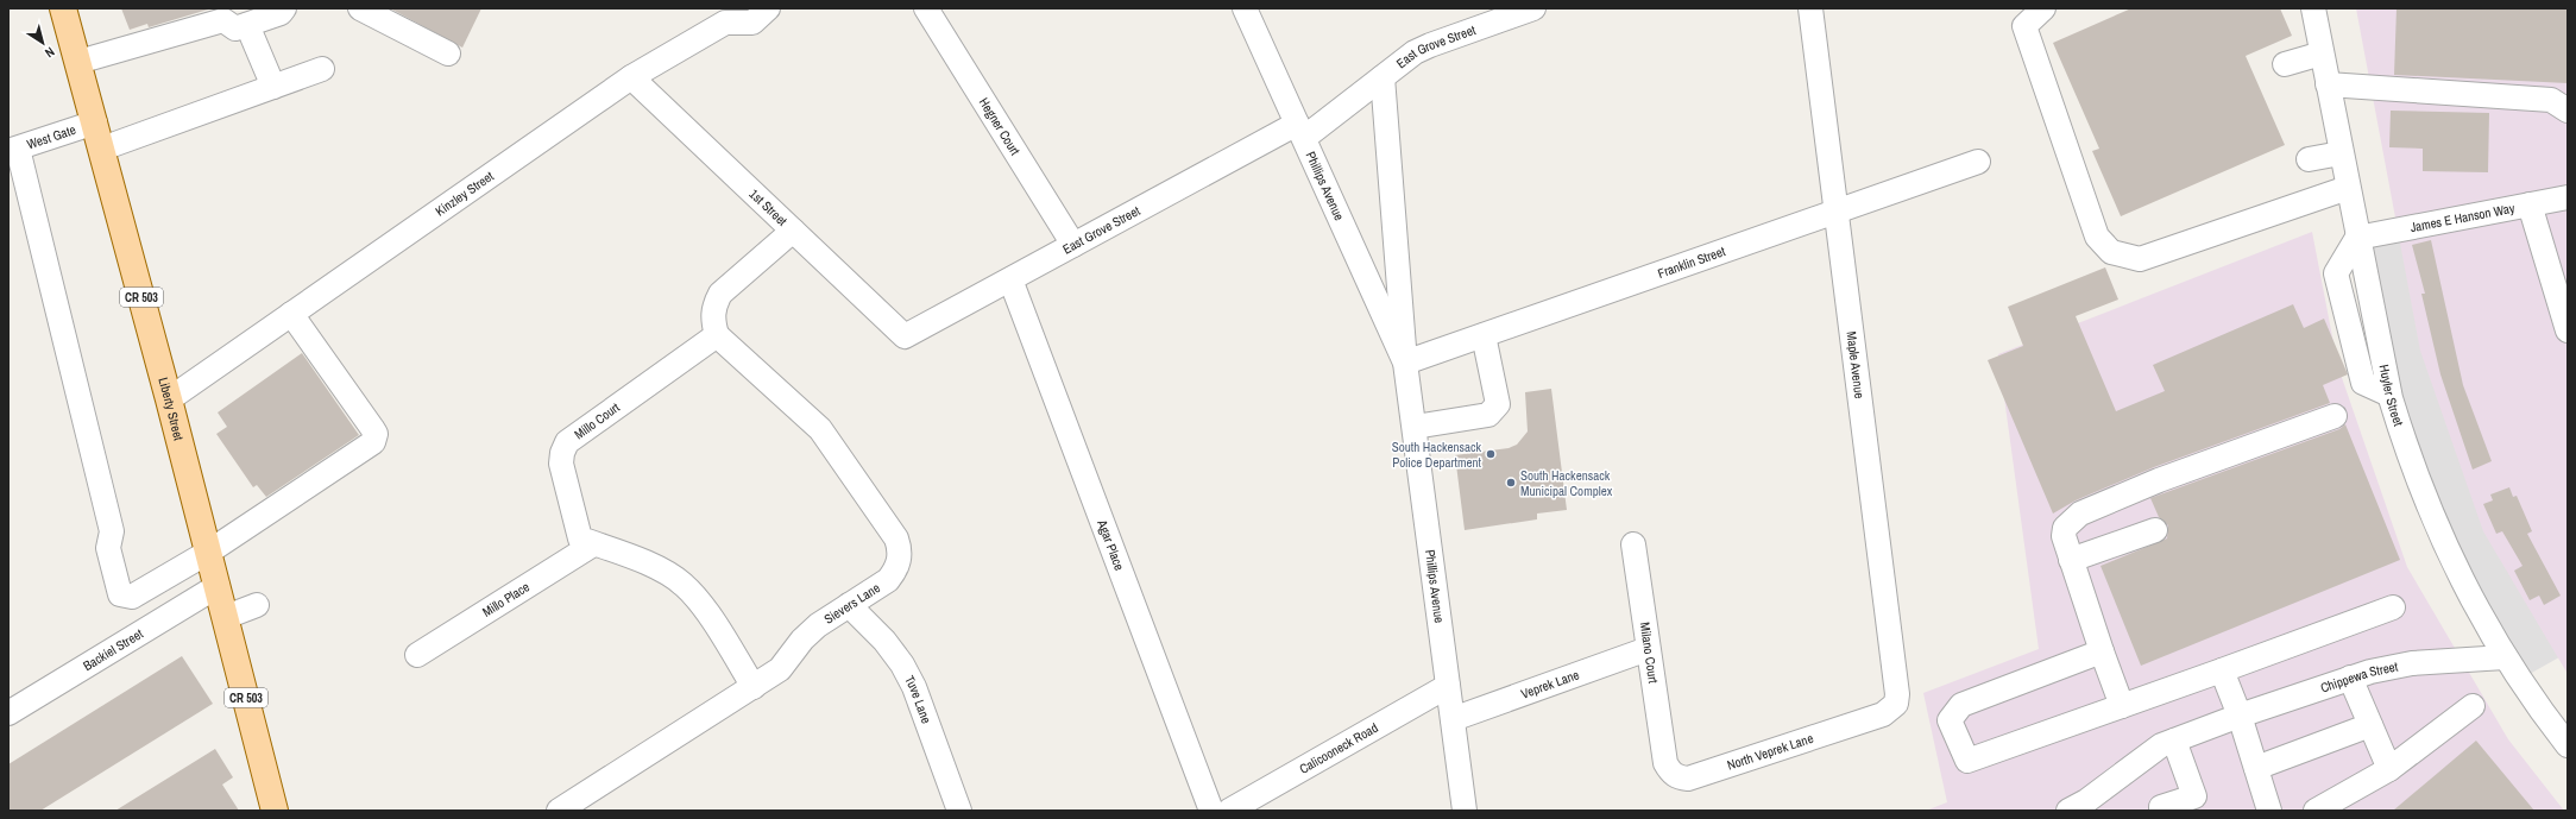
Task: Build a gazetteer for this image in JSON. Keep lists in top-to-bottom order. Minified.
{"streets":{"main road":["CR 503","Liberty Street"],"street":["East Grove Street","Hegner Court","West Gate","Phillips Avenue","Kinzley Street","1st Street","James E Hanson Way","Franklin Street","Maple Avenue","Huyler Street","Millo Court","Agar Place","Millo Place","Sievers Lane","Backiel Street","Milano Court","Chippewa Street","Veprek Lane","Tuve Lane","Calicooneck Road","North Veprek Lane"]},"crossings":[["East Grove Street","Hegner Court"],["East Grove Street","Phillips Avenue"],["East Grove Street","1st Street"],["East Grove Street","Agar Place"],["West Gate","Liberty Street"],["Phillips Avenue","Franklin Street"],["Phillips Avenue","Veprek Lane"],["Phillips Avenue","Calicooneck Road"],["Kinzley Street","1st Street"],["Kinzley Street","Liberty Street"],["James E Hanson Way","Huyler Street"],["Franklin Street","Maple Avenue"],["Maple Avenue","North Veprek Lane"],["Huyler Street","Chippewa Street"],["Liberty Street","Backiel Street"],["Millo Court","Millo Place"],["Millo Court","Sievers Lane"],["Sievers Lane","Tuve Lane"],["Milano Court","Veprek Lane"],["Milano Court","North Veprek Lane"]],"places":["South Hackensack Police Department","South Hackensack Municipal Complex"],"north":"bottom right"}
